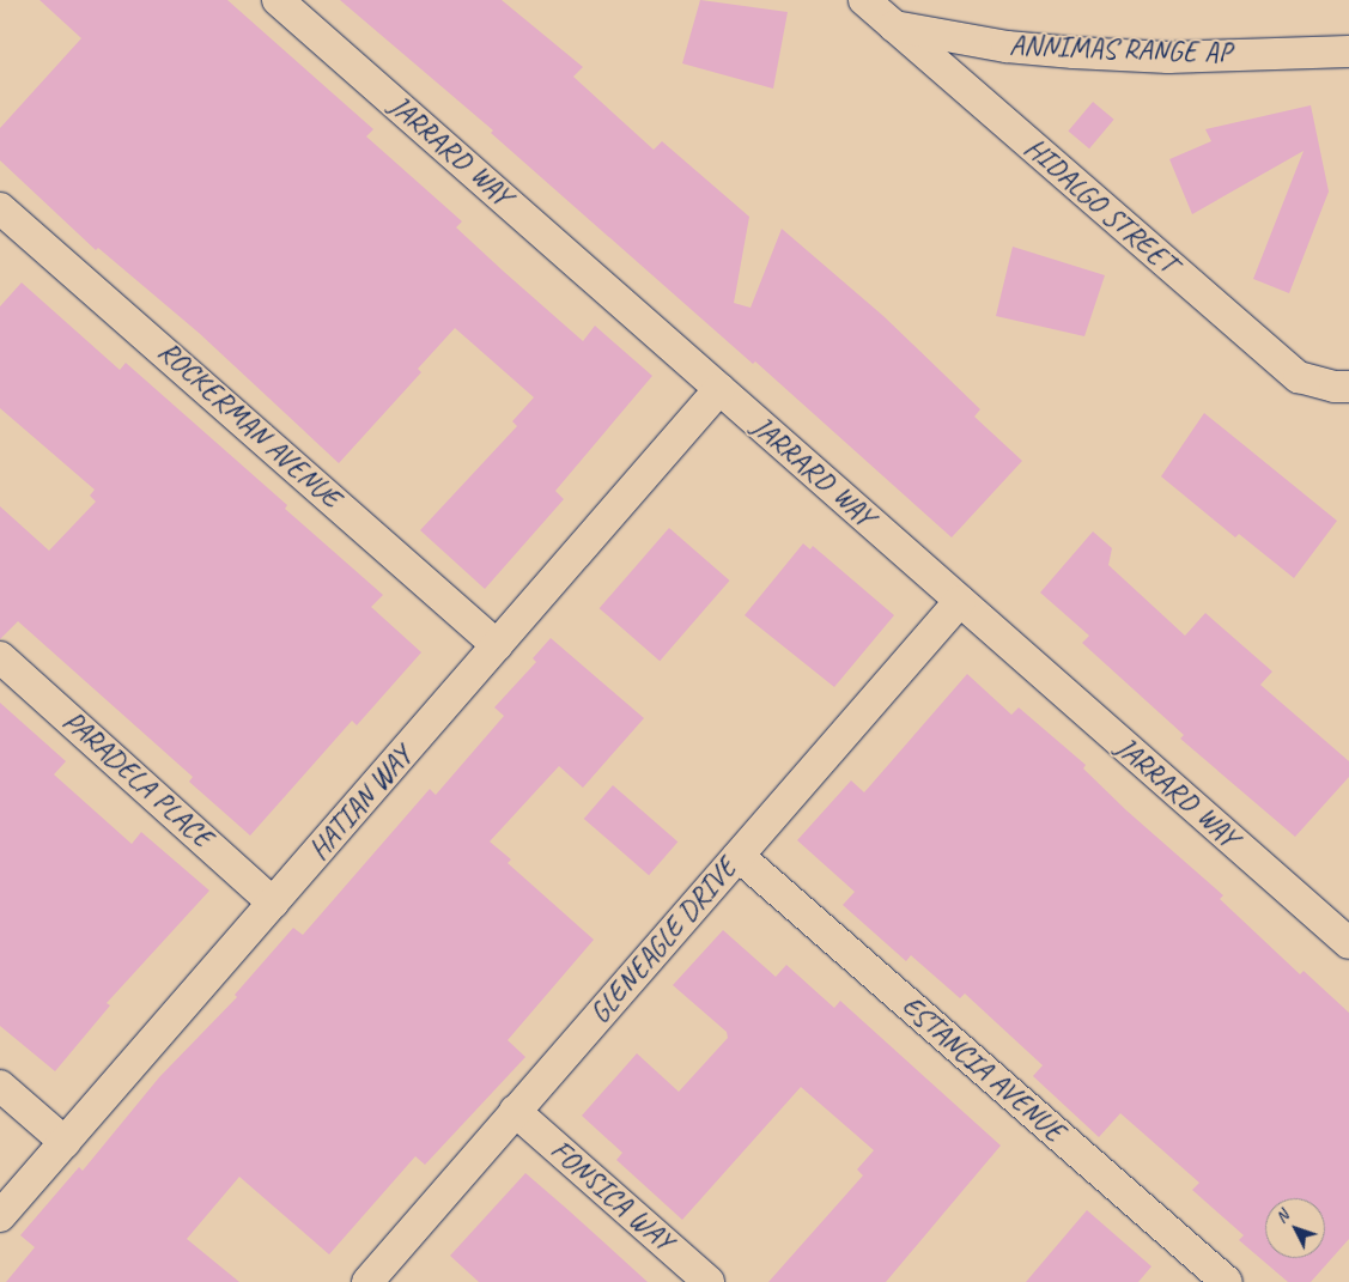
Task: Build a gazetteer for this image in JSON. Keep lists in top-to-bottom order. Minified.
{"streets":{"street":["ANNIMAS RANGE AP","JARRARD WAY","HIDALGO STREET","ROCKERMAN AVENUE","PARADELA PLACE","HATIAN WAY","GLENEAGLE DRIVE","ESTANCIA AVENUE","FONSICA WAY"]},"crossings":[["ANNIMAS RANGE AP","HIDALGO STREET"],["JARRARD WAY","HATIAN WAY"],["JARRARD WAY","GLENEAGLE DRIVE"],["ROCKERMAN AVENUE","HATIAN WAY"],["PARADELA PLACE","HATIAN WAY"],["GLENEAGLE DRIVE","ESTANCIA AVENUE"],["GLENEAGLE DRIVE","FONSICA WAY"]],"north":"top left"}
